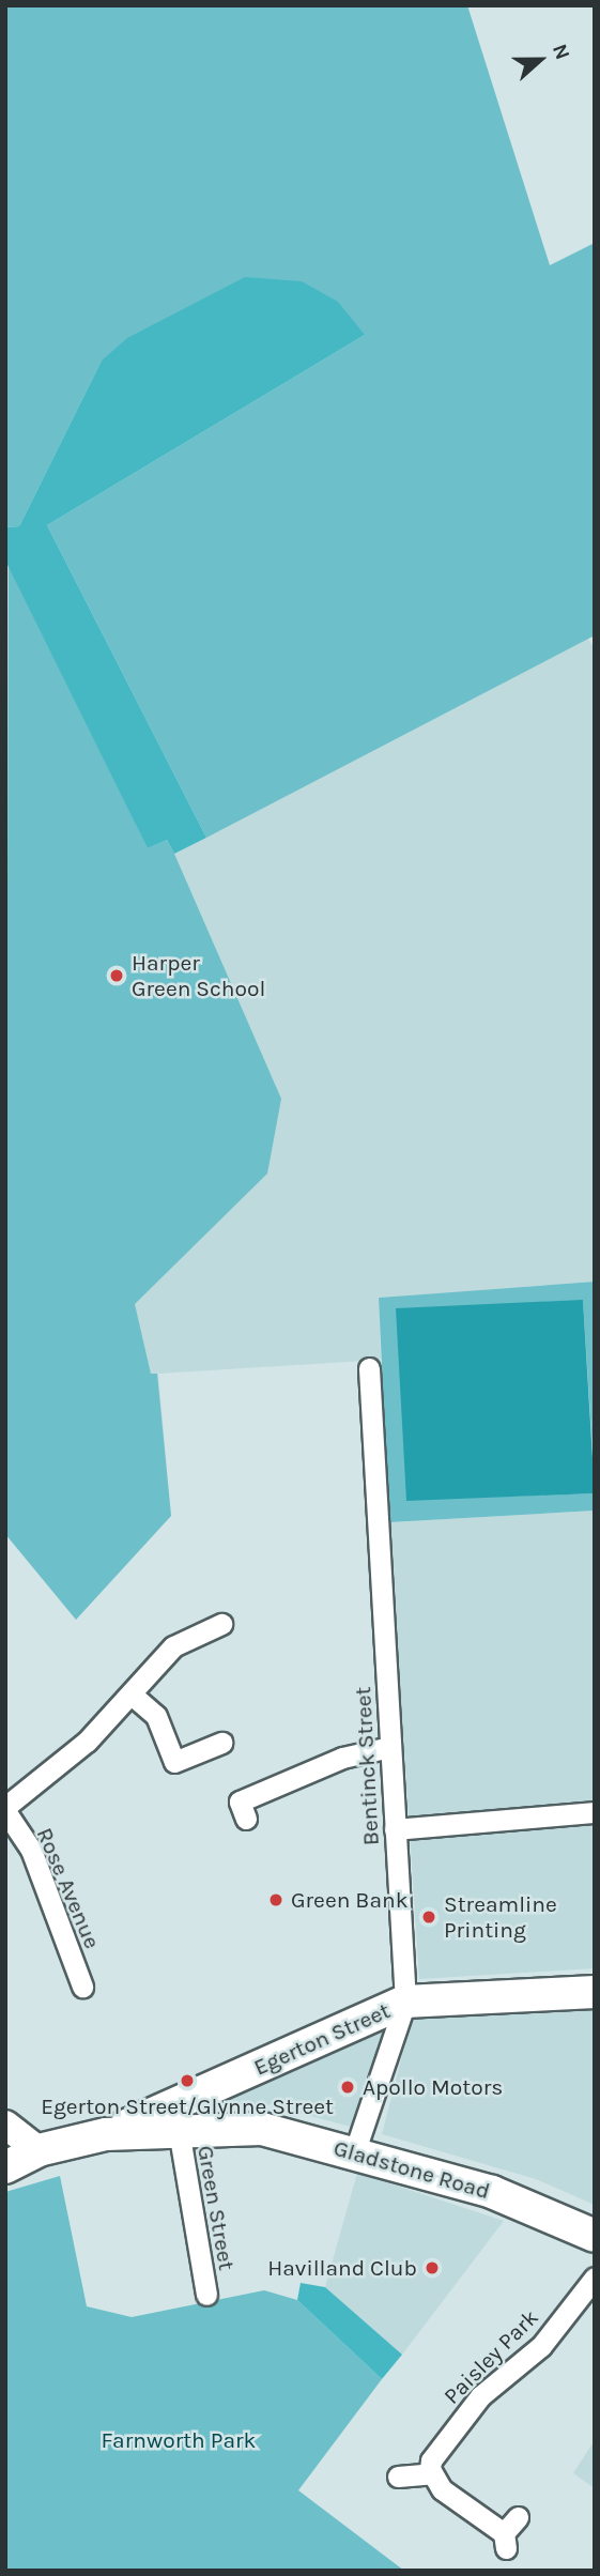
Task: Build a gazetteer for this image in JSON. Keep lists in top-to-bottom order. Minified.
{"streets":{"main road":["Egerton Street","Gladstone Road"],"street":["Bentinck Street","Rose Avenue","Green Street","Paisley Park"]},"crossings":[["Bentinck Street","Egerton Street"],["Bentinck Street","Gladstone Road"],["Egerton Street","Gladstone Road"],["Gladstone Road","Green Street"]],"parks":["Farnworth Park"],"places":["Harper Green School","Green Bank","Streamline Printing","Egerton Street/Glynne Street","Apollo Motors","Havilland Club"],"north":"right"}
